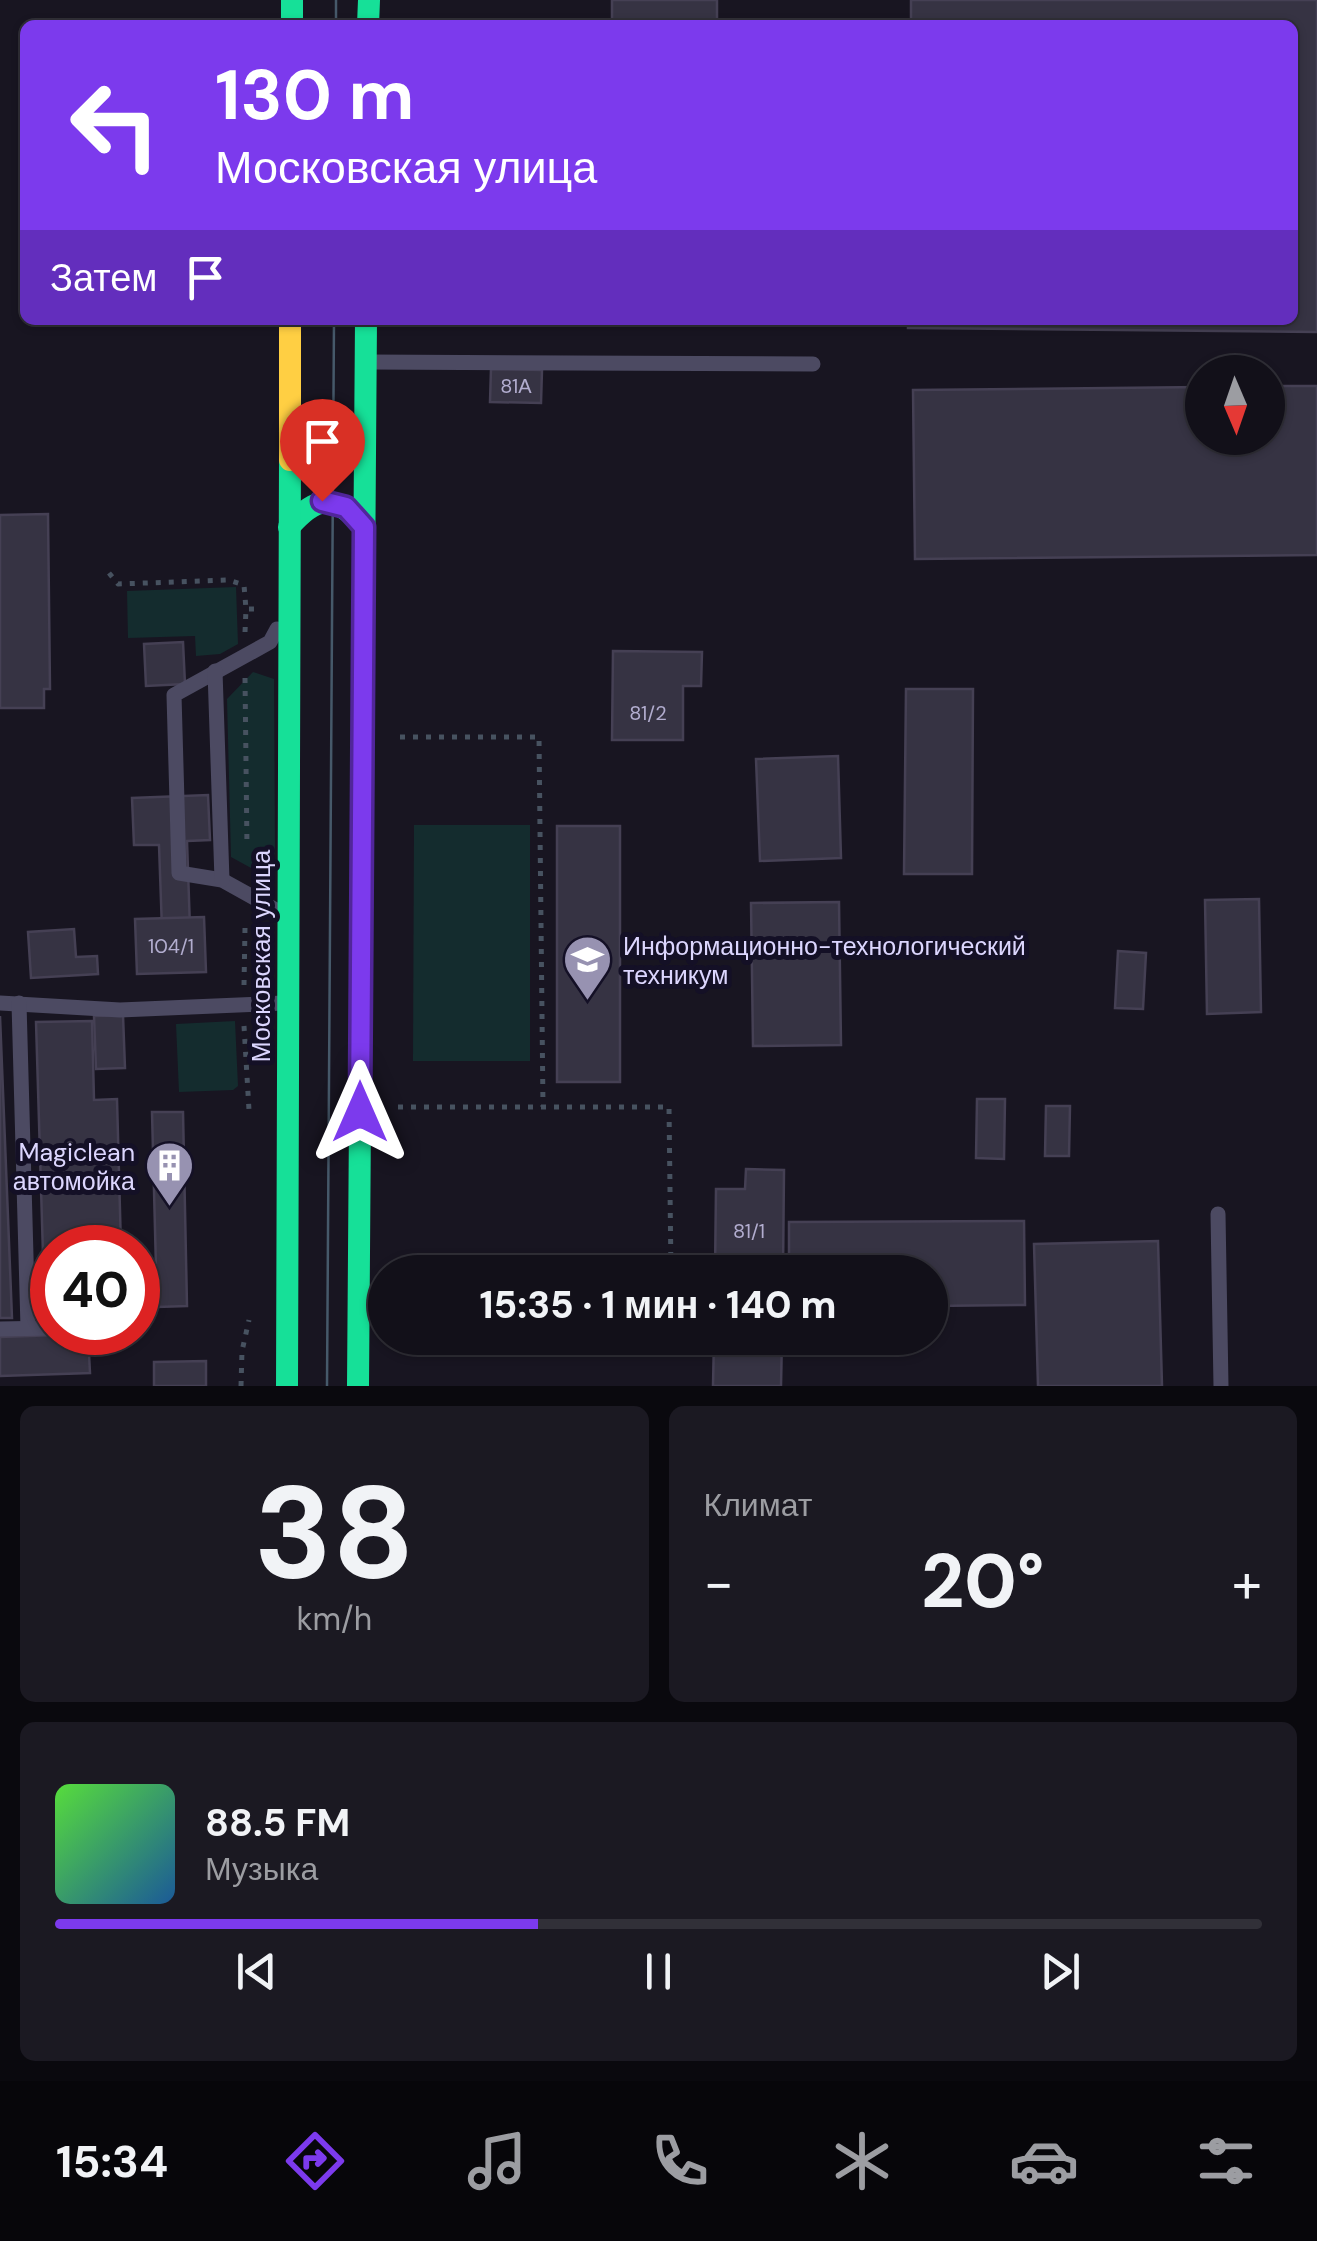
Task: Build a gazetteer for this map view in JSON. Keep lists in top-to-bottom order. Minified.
{"streets":{"street":["Московская улица"]},"places":{"school or university":["Информационно-технологический техникум"],"building":["Magiclean автомойка"]},"house_numbers":["81А","81/2","104/1","81/1"],"north":"bottom","page":{"turn":["130 m","Московская улица"],"then":"Затем","limit":"40","trip":"15:35 · 1 мин · 140 m","tile":[["38","km/h"],"Климат"],"heat":["−","20°","+"],"song":["88.5 FM","Музыка"],"tabs":"15:34"}}
